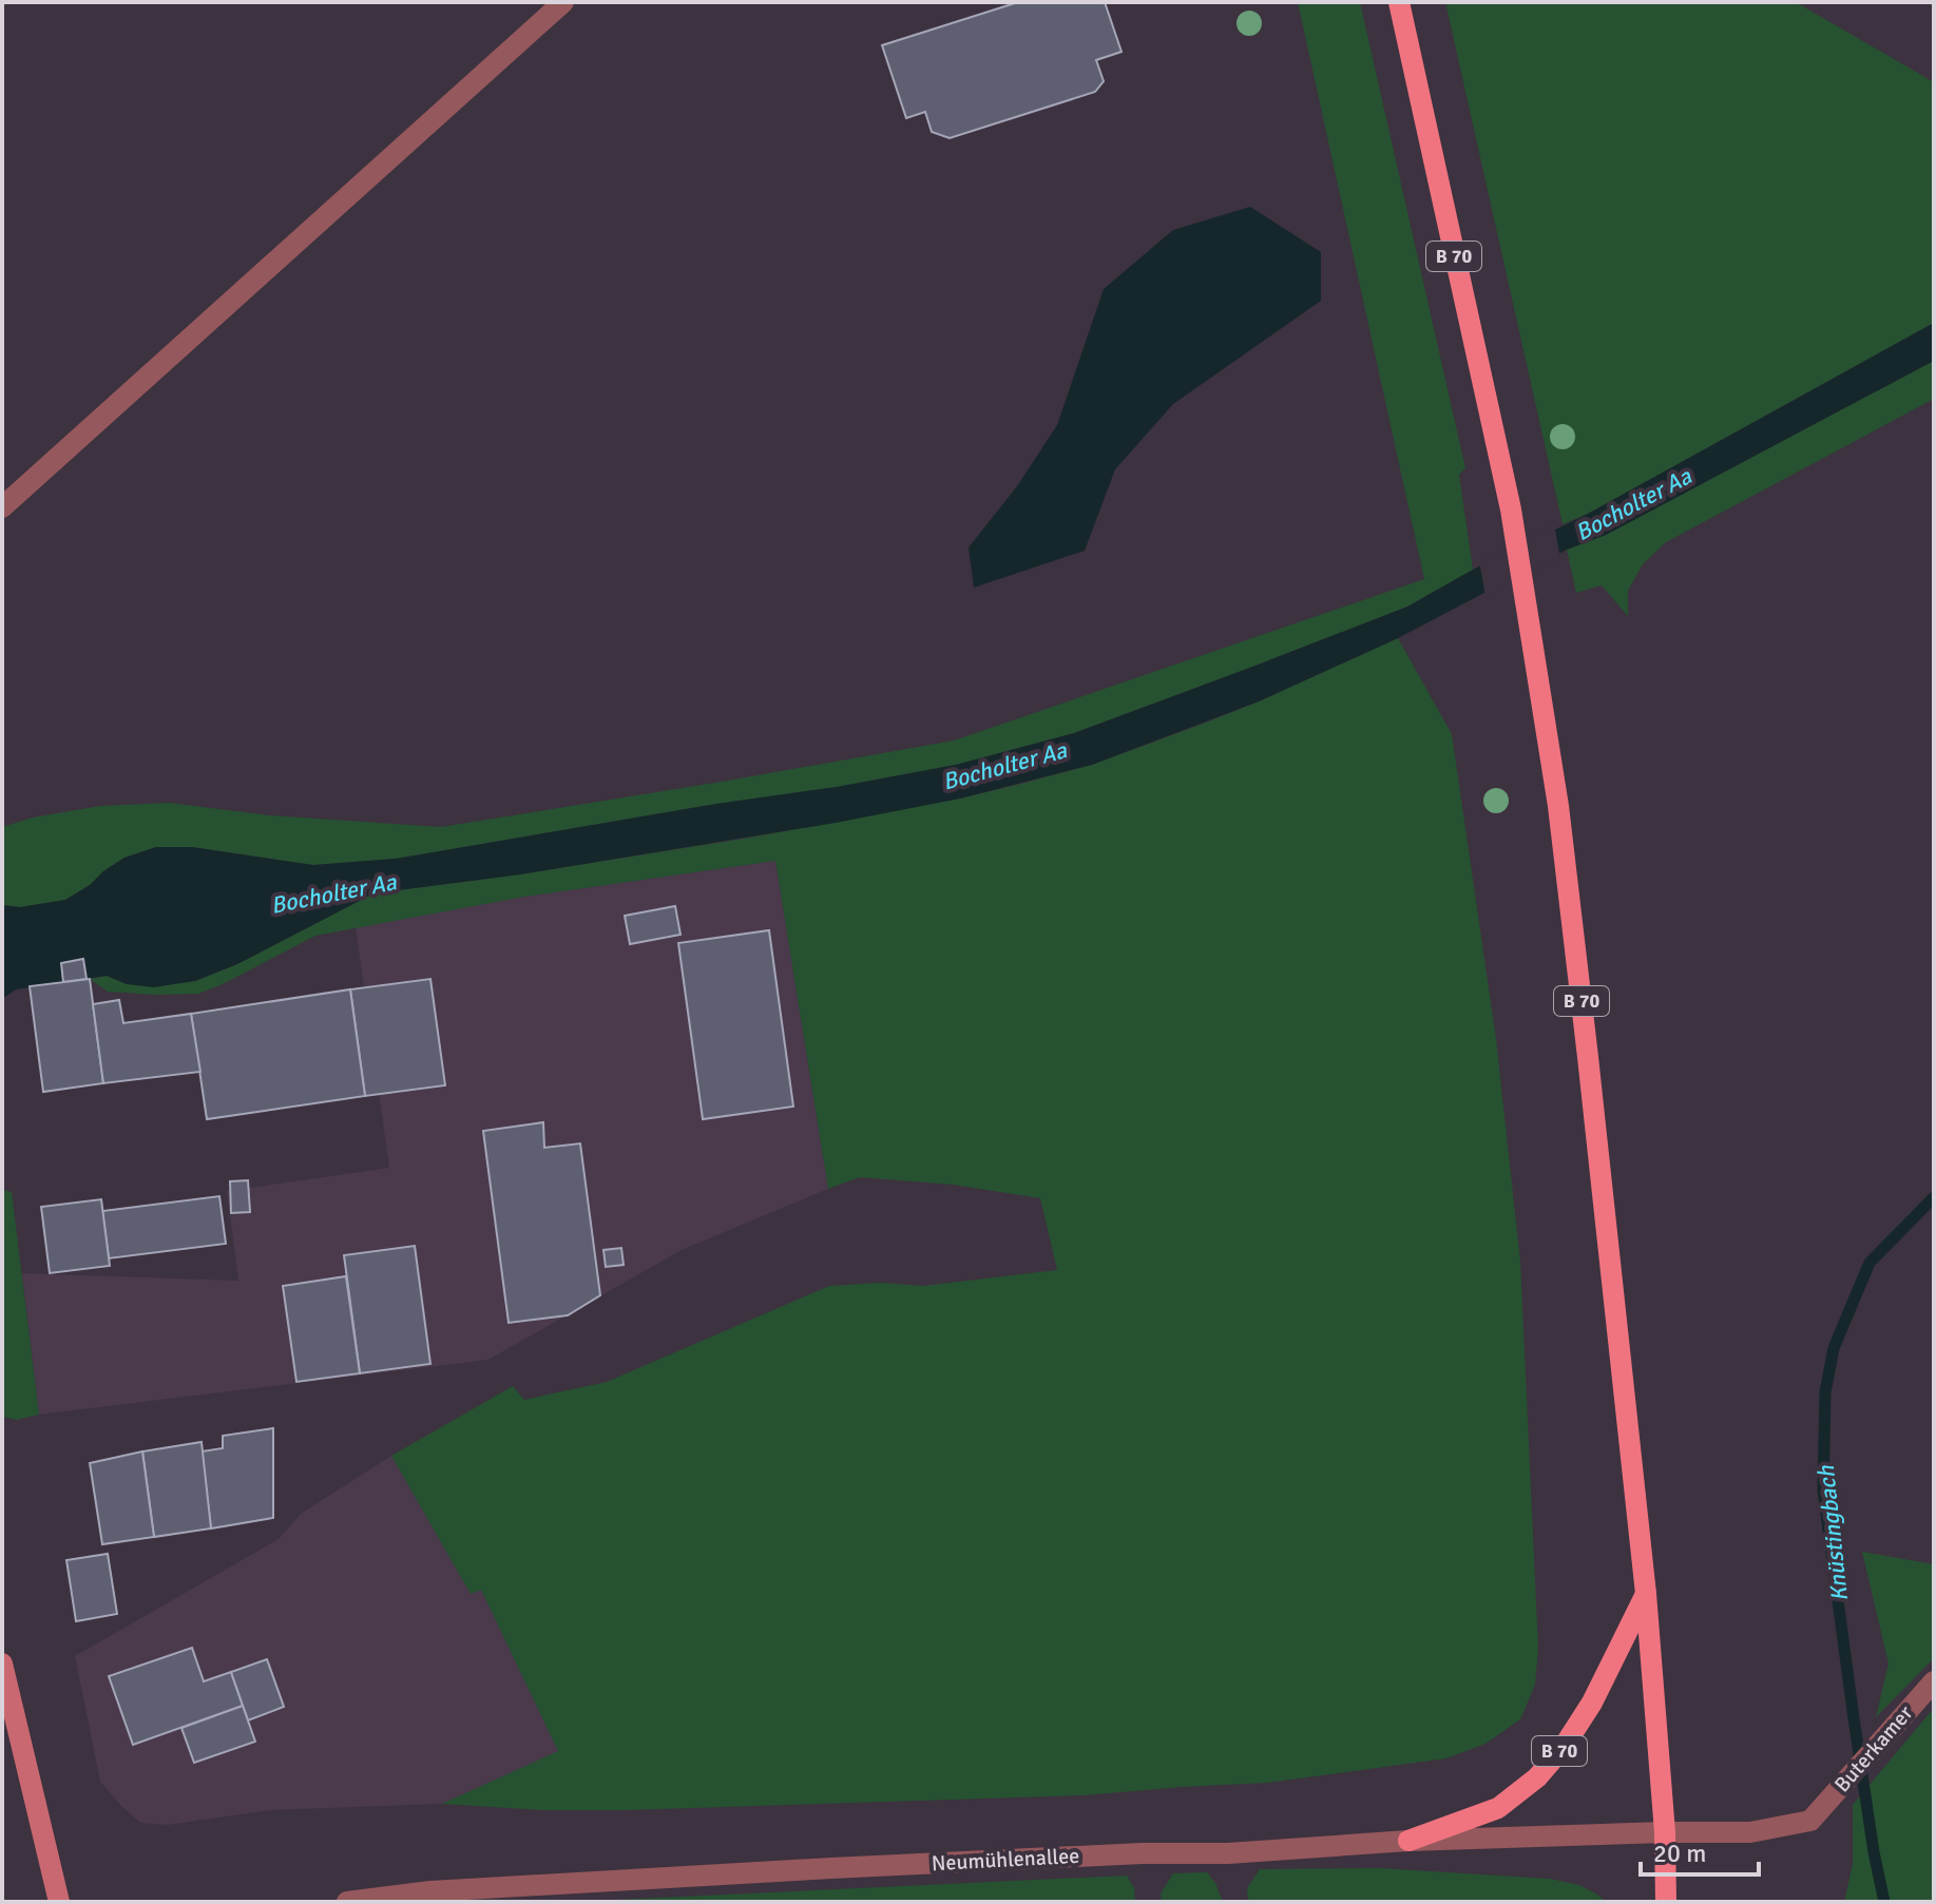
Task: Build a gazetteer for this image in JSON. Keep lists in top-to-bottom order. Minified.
{"streets":{"main road":["B 70"],"street":["Buterkamer","Neumühlenallee"]},"crossings":[["B 70","Buterkamer"],["B 70","Neumühlenallee"],["Buterkamer","Neumühlenallee"]],"water":["Bocholter Aa","Knüstingbach"],"scale_bar":"20 m"}
